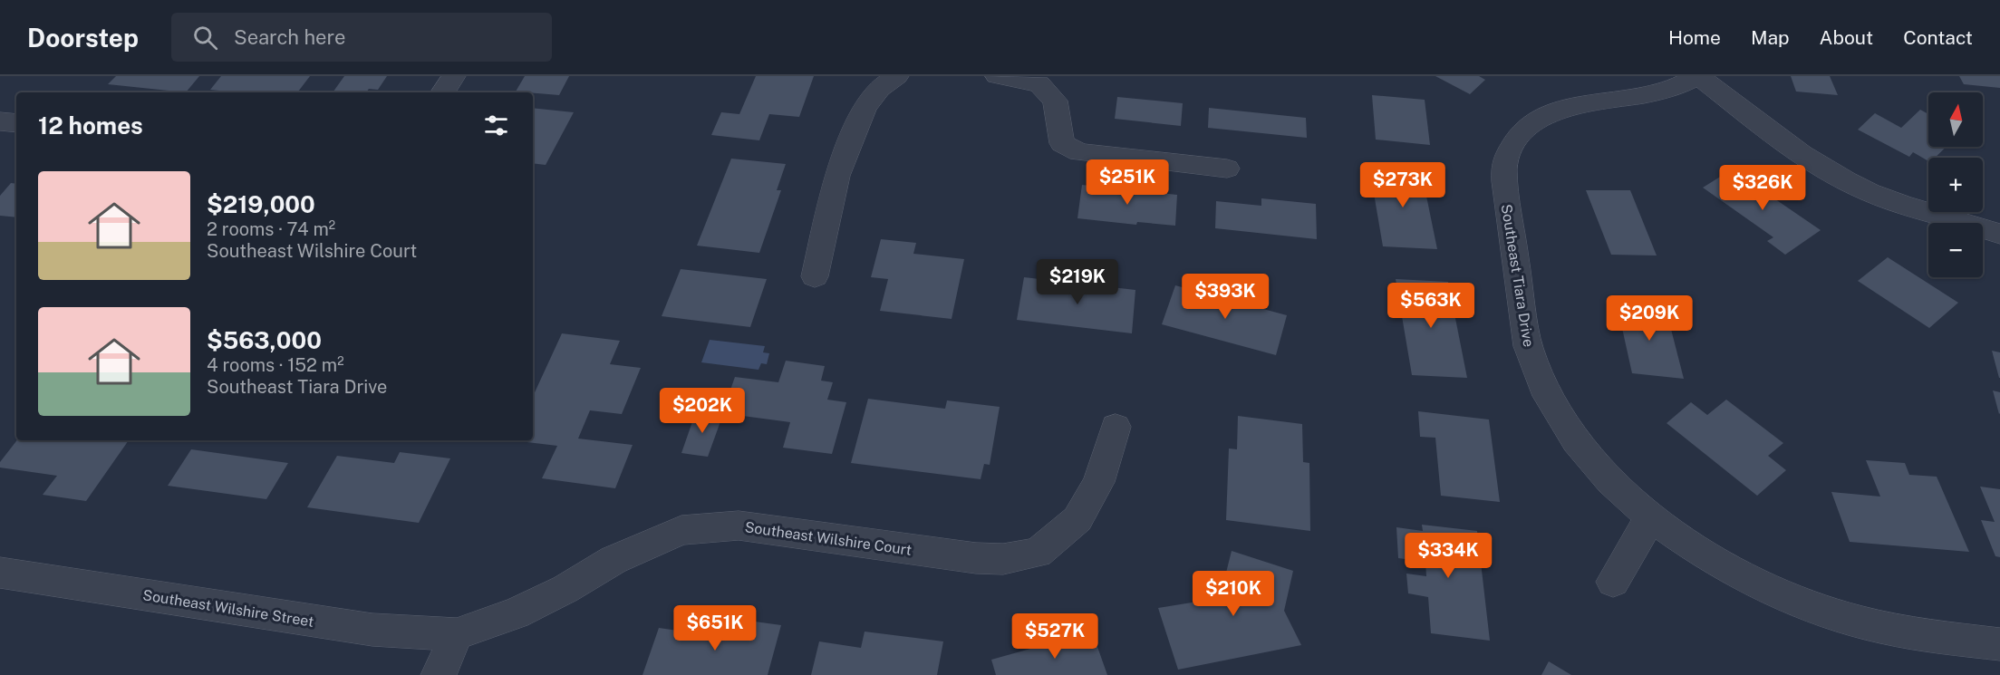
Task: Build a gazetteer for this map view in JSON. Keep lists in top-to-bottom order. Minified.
{"streets":{"street":["Southeast Tiara Drive","Southeast Wilshire Court","Southeast Wilshire Street"]},"crossings":[["Southeast Wilshire Court","Southeast Wilshire Street"]],"north":"top","page":{"header":"Doorstep","search":"Search here","nav":["Home","Map","About","Contact"],"map_buttons":["+","−"],"heading":"12 homes","list":[{"name":"$219,000","note":"2 rooms · 74 m² · Southeast Wilshire Court"},{"name":"$563,000","note":"4 rooms · 152 m² · Southeast Tiara Drive"}],"price":["$251K","$273K","$326K","$219K","$393K","$563K","$209K","$202K","$334K","$210K","$651K","$527K"]}}
